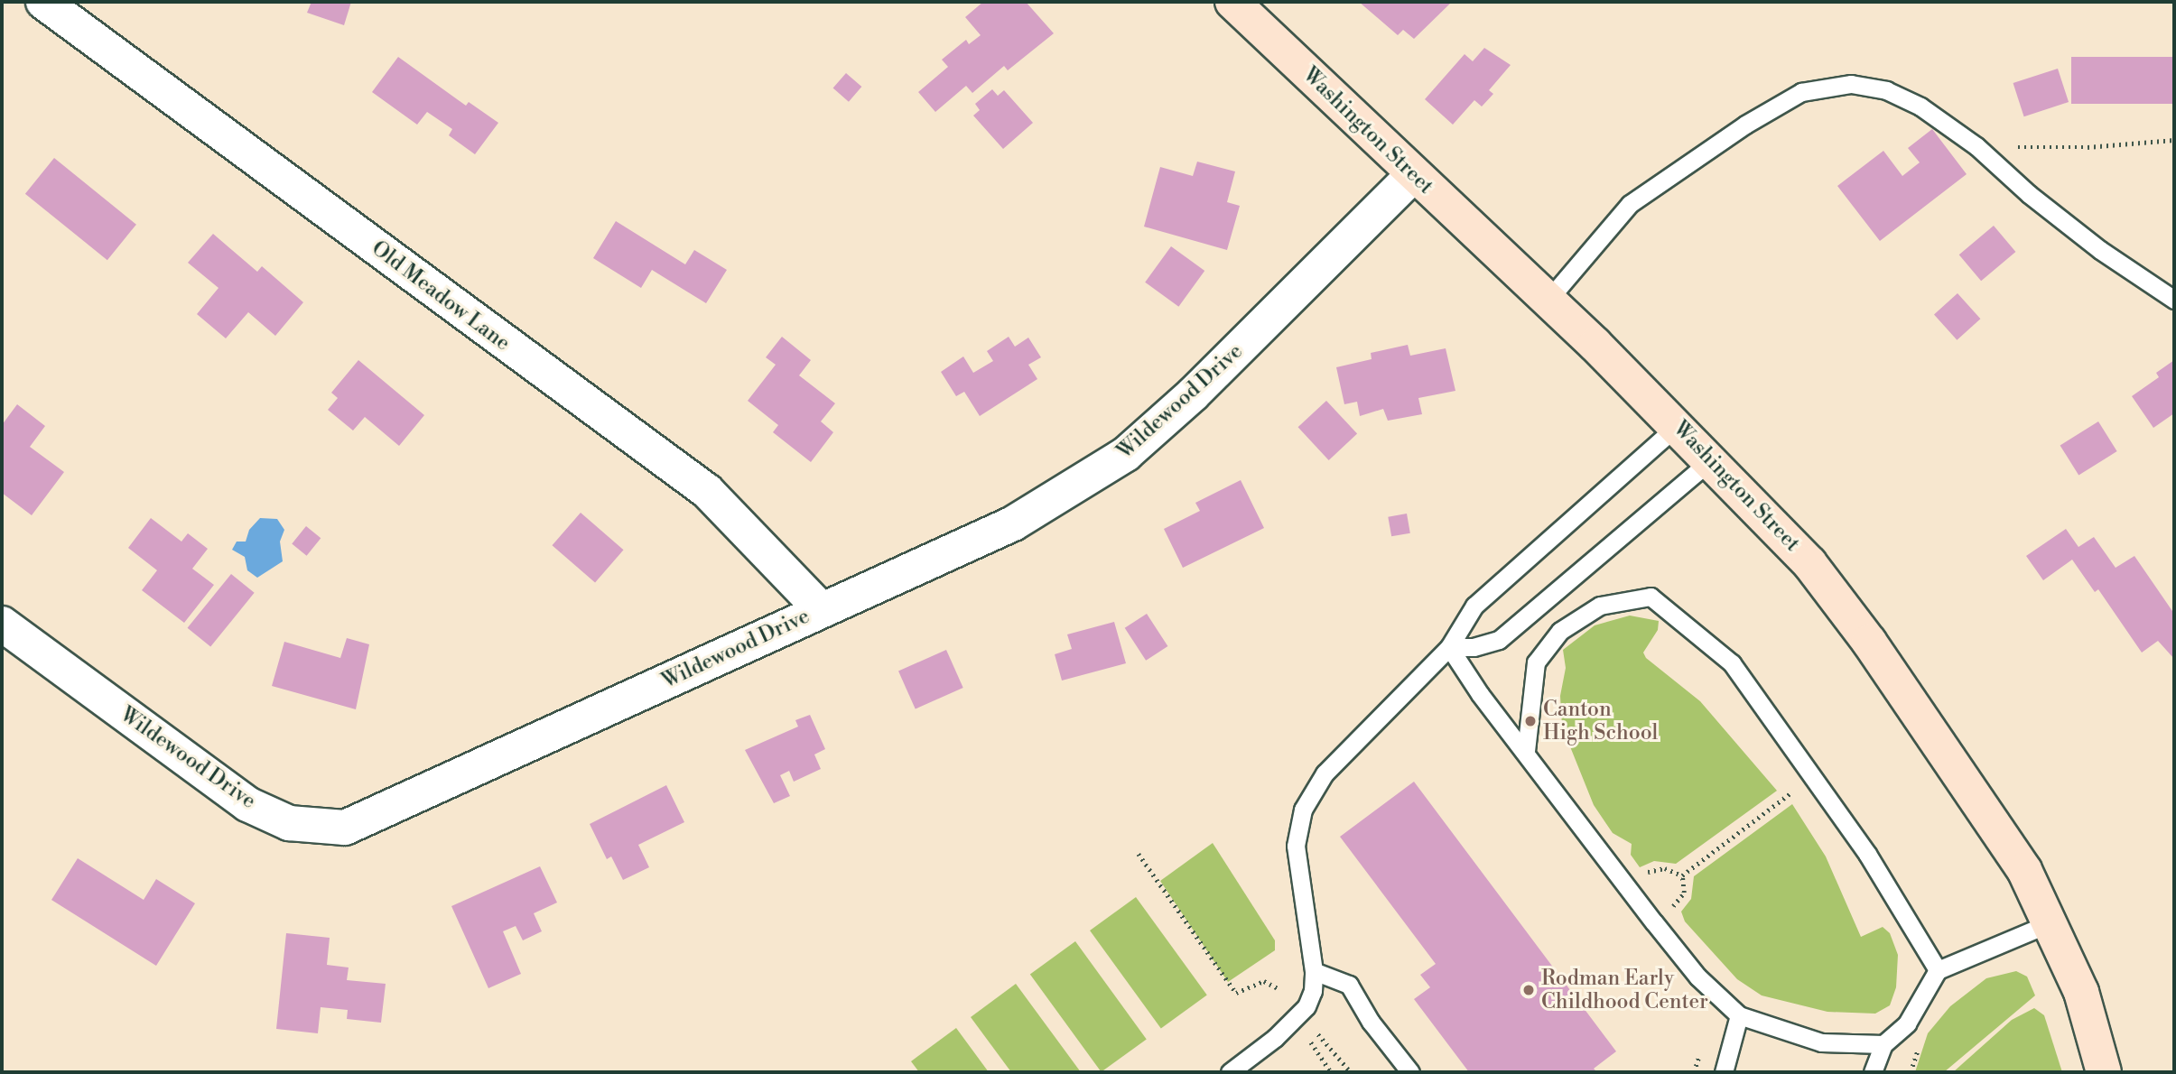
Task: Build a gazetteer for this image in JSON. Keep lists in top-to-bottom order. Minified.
{"streets":{"main road":["Washington Street"],"street":["Old Meadow Lane","Wildewood Drive"]},"crossings":[["Washington Street","Wildewood Drive"],["Old Meadow Lane","Wildewood Drive"]],"places":["Canton High School","Rodman Early Childhood Center"]}
